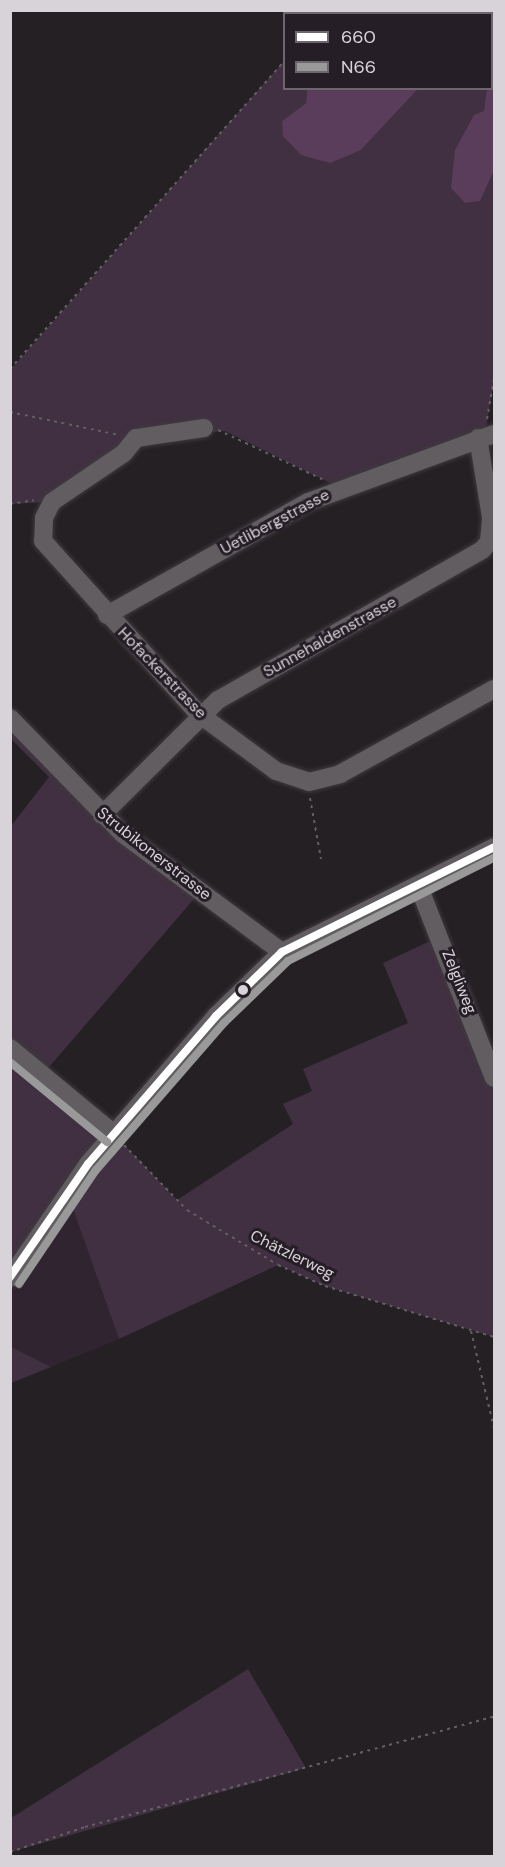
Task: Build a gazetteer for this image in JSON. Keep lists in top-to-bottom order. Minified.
{"streets":{"street":["Uetlibergstrasse","Sunnehaldenstrasse","Hofackerstrasse","Strubikonerstrasse","Zelgliweg"],"path":["Chätzlerweg"]},"crossings":[["Uetlibergstrasse","Sunnehaldenstrasse"],["Uetlibergstrasse","Hofackerstrasse"],["Sunnehaldenstrasse","Hofackerstrasse"],["Sunnehaldenstrasse","Strubikonerstrasse"]],"lines":["transit line 660","transit line N66"],"legend":["660","N66"]}
